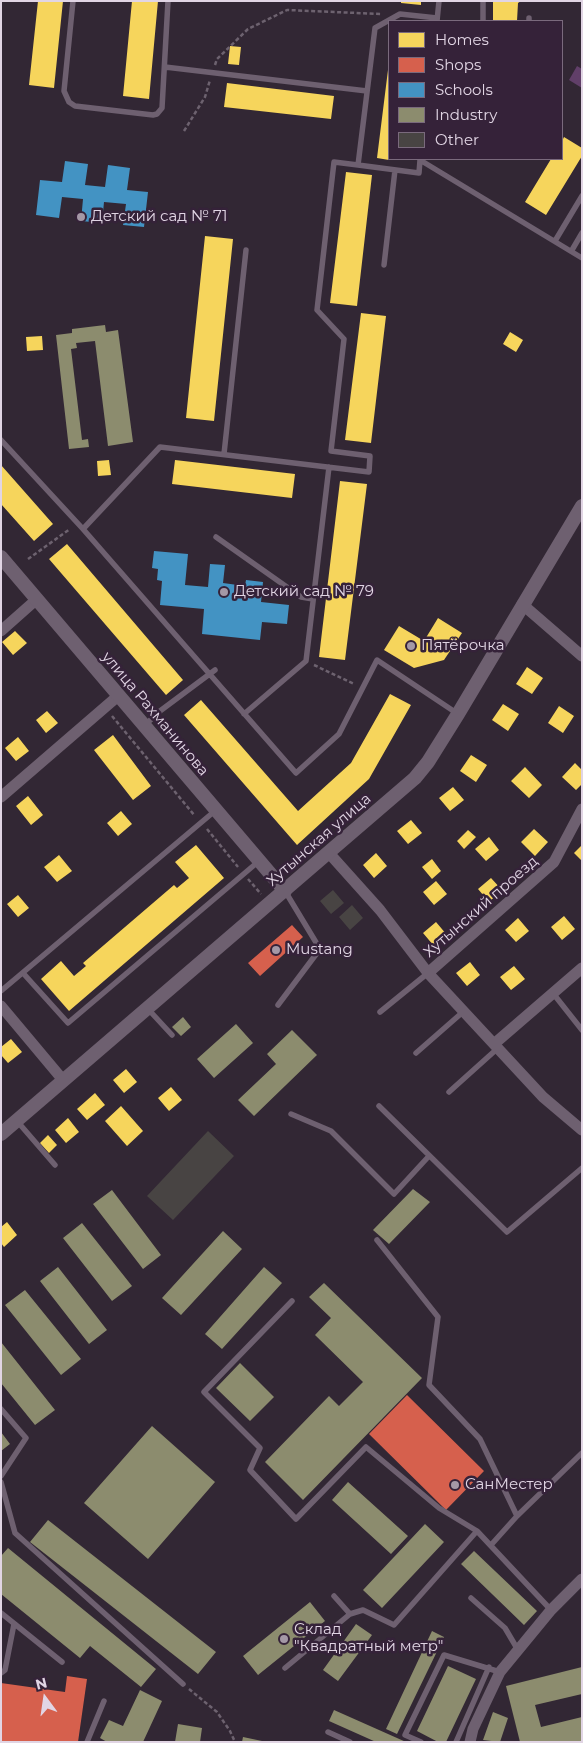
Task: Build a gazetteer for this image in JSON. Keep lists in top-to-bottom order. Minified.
{"streets":{"street":["улица Рахманинова","Хутынская улица","Хутынский проезд"]},"crossings":[["улица Рахманинова","Хутынская улица"],["Хутынская улица","Хутынский проезд"]],"places":["Детский сад № 71","Детский сад № 79","Пятёрочка","Mustang","СанМестер","Склад \"Квадратный метр\""],"legend":["Homes","Shops","Schools","Industry","Other"],"north":"top"}
